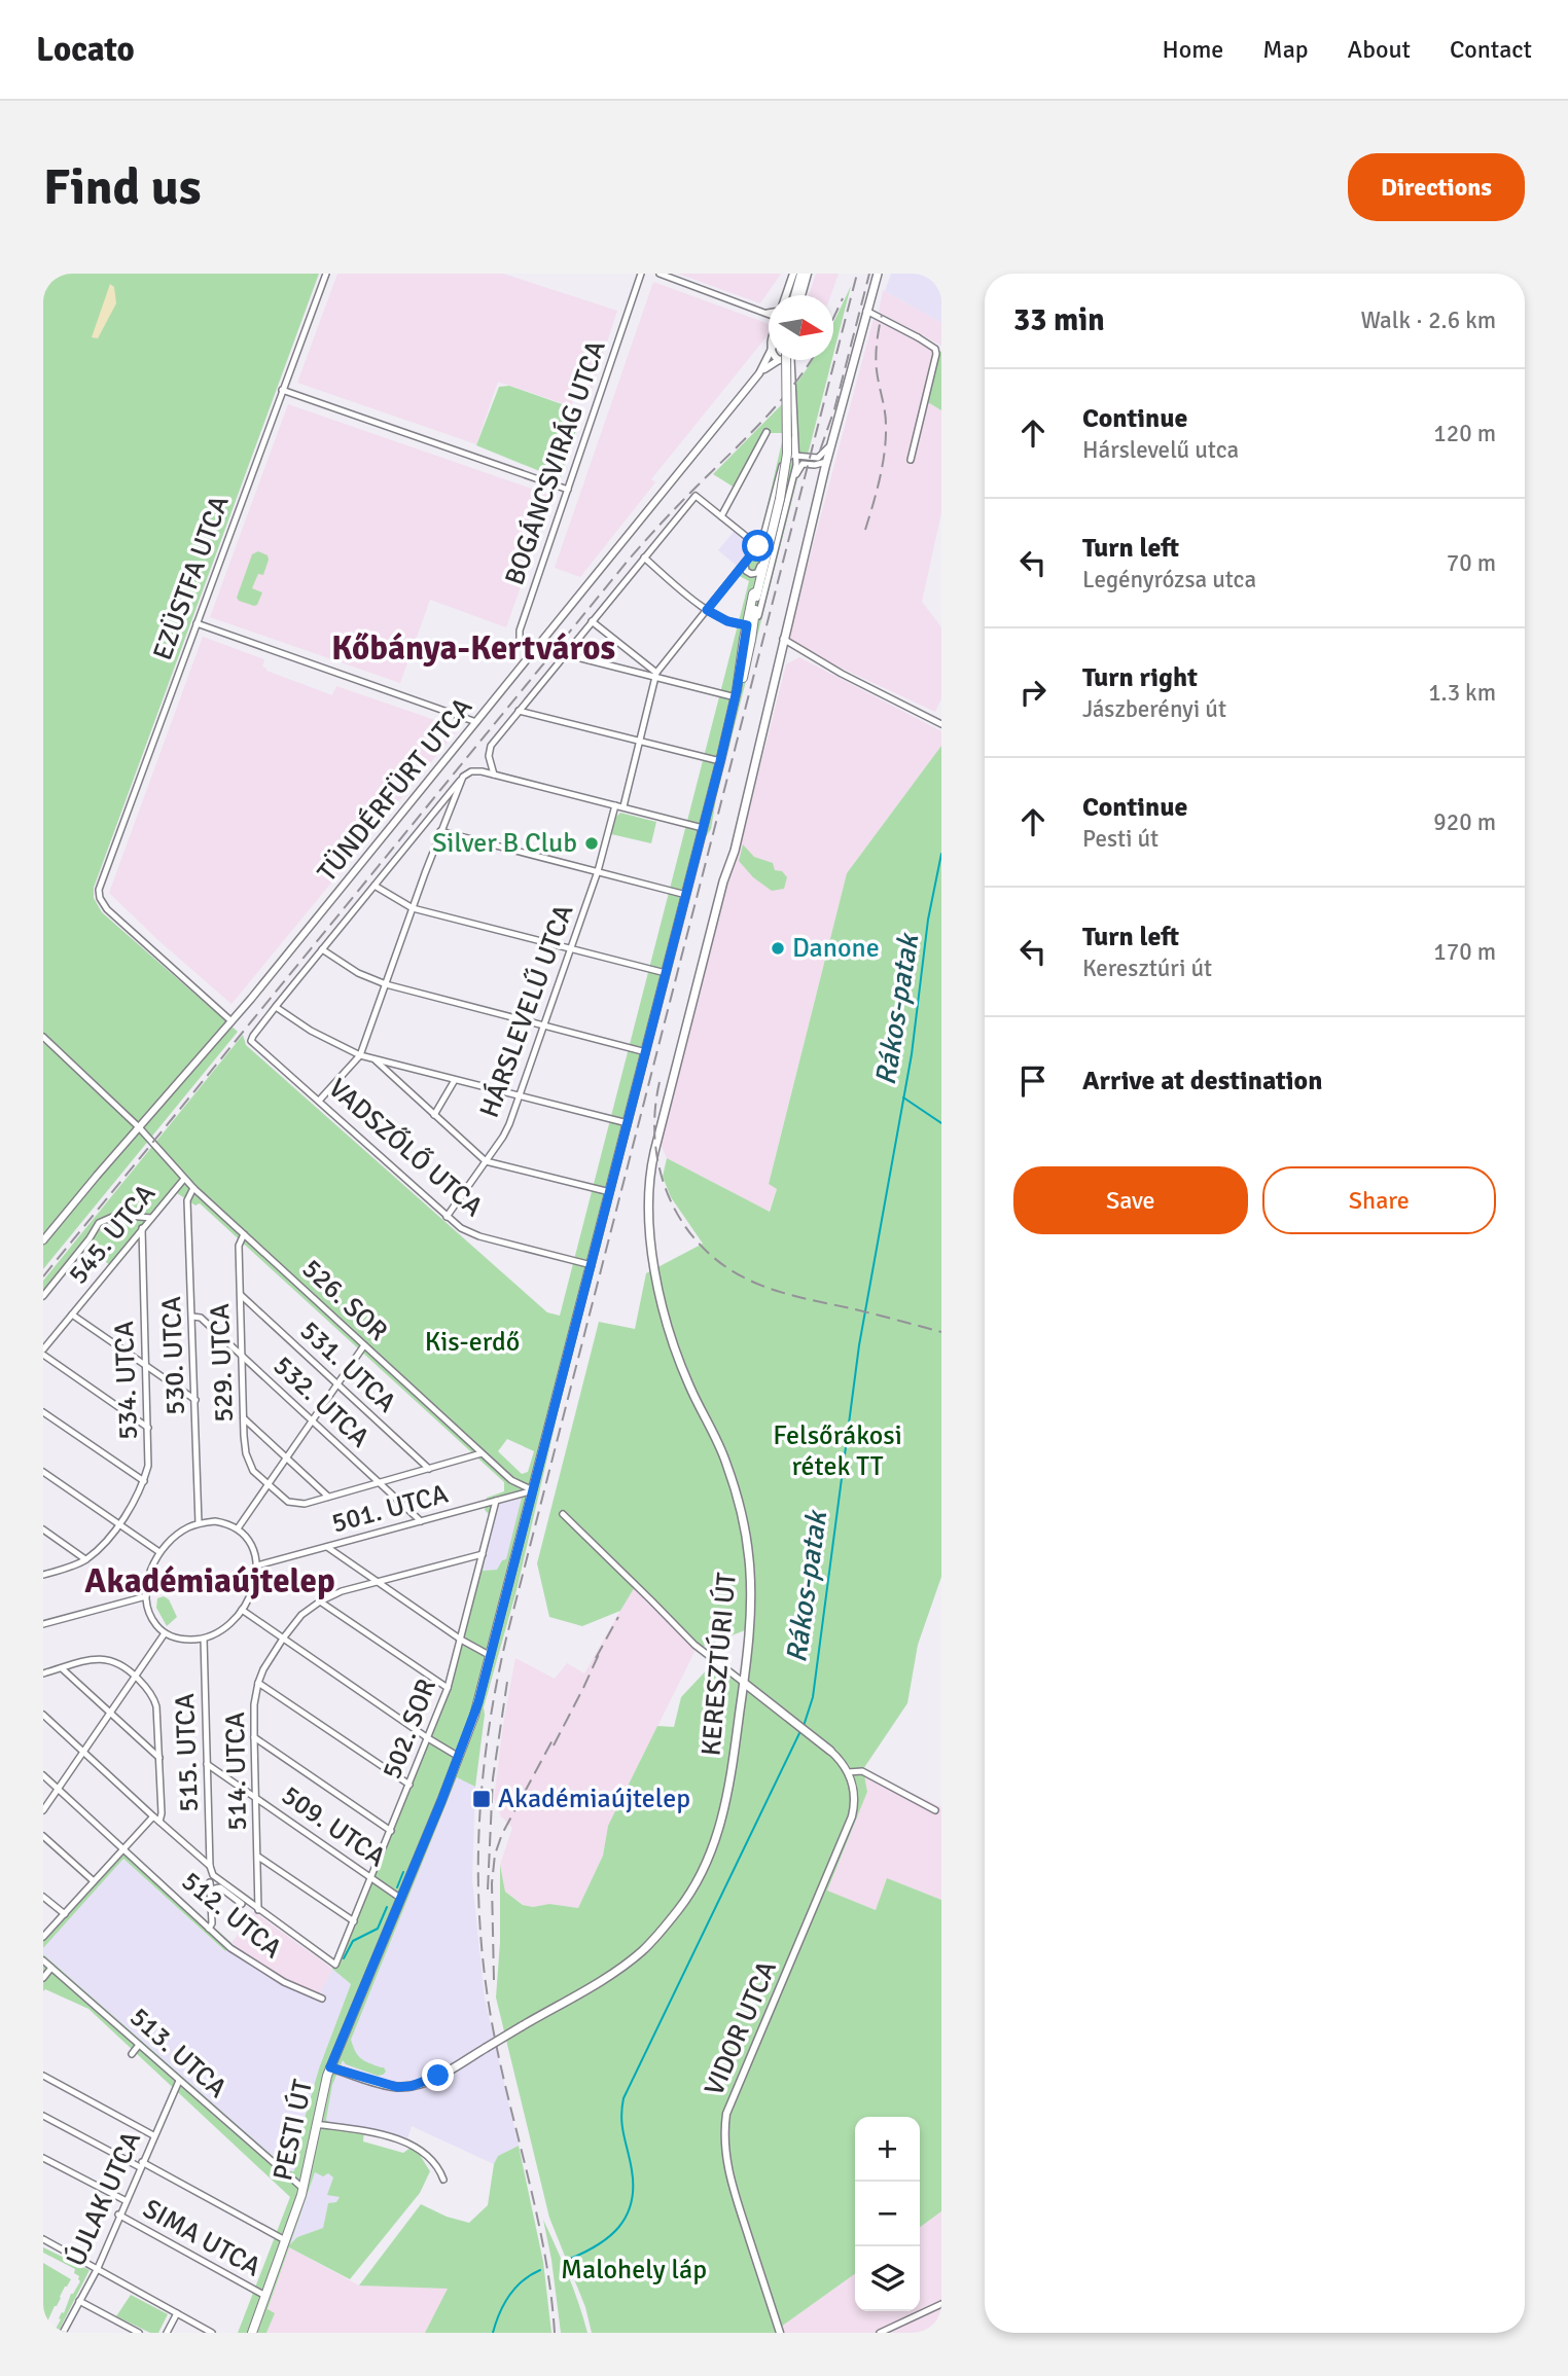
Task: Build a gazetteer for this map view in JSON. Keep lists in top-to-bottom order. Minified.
{"streets":{"main road":["KERESZTÚRI ÚT","PESTI ÚT"],"street":["BOGÁNCSVIRÁG UTCA","EZÜSTFA UTCA","TÜNDÉRFÜRT UTCA","HÁRSLEVELŰ UTCA","VADSZŐLŐ UTCA","545. UTCA","526. SOR","530. UTCA","529. UTCA","531. UTCA","534. UTCA","532. UTCA","501. UTCA","502. SOR","515. UTCA","514. UTCA","509. UTCA","512. UTCA","VIDOR UTCA","513. UTCA","ÚJLAK UTCA","SIMA UTCA"]},"crossings":[["BOGÁNCSVIRÁG UTCA","TÜNDÉRFÜRT UTCA"],["EZÜSTFA UTCA","TÜNDÉRFÜRT UTCA"],["TÜNDÉRFÜRT UTCA","526. SOR"],["HÁRSLEVELŰ UTCA","VADSZŐLŐ UTCA"],["VADSZŐLŐ UTCA","PESTI ÚT"],["545. UTCA","526. SOR"],["545. UTCA","534. UTCA"],["526. SOR","530. UTCA"],["526. SOR","529. UTCA"],["526. SOR","501. UTCA"],["526. SOR","PESTI ÚT"],["530. UTCA","532. UTCA"],["530. UTCA","501. UTCA"],["530. UTCA","515. UTCA"],["529. UTCA","531. UTCA"],["529. UTCA","532. UTCA"],["532. UTCA","501. UTCA"],["501. UTCA","502. SOR"],["501. UTCA","515. UTCA"],["501. UTCA","PESTI ÚT"],["KERESZTÚRI ÚT","PESTI ÚT"],["502. SOR","514. UTCA"],["502. SOR","509. UTCA"],["515. UTCA","509. UTCA"],["514. UTCA","509. UTCA"],["509. UTCA","PESTI ÚT"],["513. UTCA","PESTI ÚT"],["513. UTCA","ÚJLAK UTCA"],["PESTI ÚT","SIMA UTCA"],["ÚJLAK UTCA","SIMA UTCA"]],"districts":["Kőbánya-Kertváros","Akadémiaújtelep"],"water":["Rákos-patak"],"parks":["Kis-erdő","Felsőrákosi rétek TT","Malohely láp"],"places":{"other":["Silver B Club","Danone"],"transit":["Akadémiaújtelep"]},"north":"right","page":{"header":"Locato","nav":["Home","Map","About","Contact"],"buttons":["Directions",["Save","Share"]],"title":"Find us","heading":["33 min","Walk · 2.6 km"],"list":[["Continue","Hárslevelű utca","120 m"],["Turn left","Legényrózsa utca","70 m"],["Turn right","Jászberényi út","1.3 km"],["Continue","Pesti út","920 m"],["Turn left","Keresztúri út","170 m"],"Arrive at destination"],"map_buttons":["+","−"]}}
